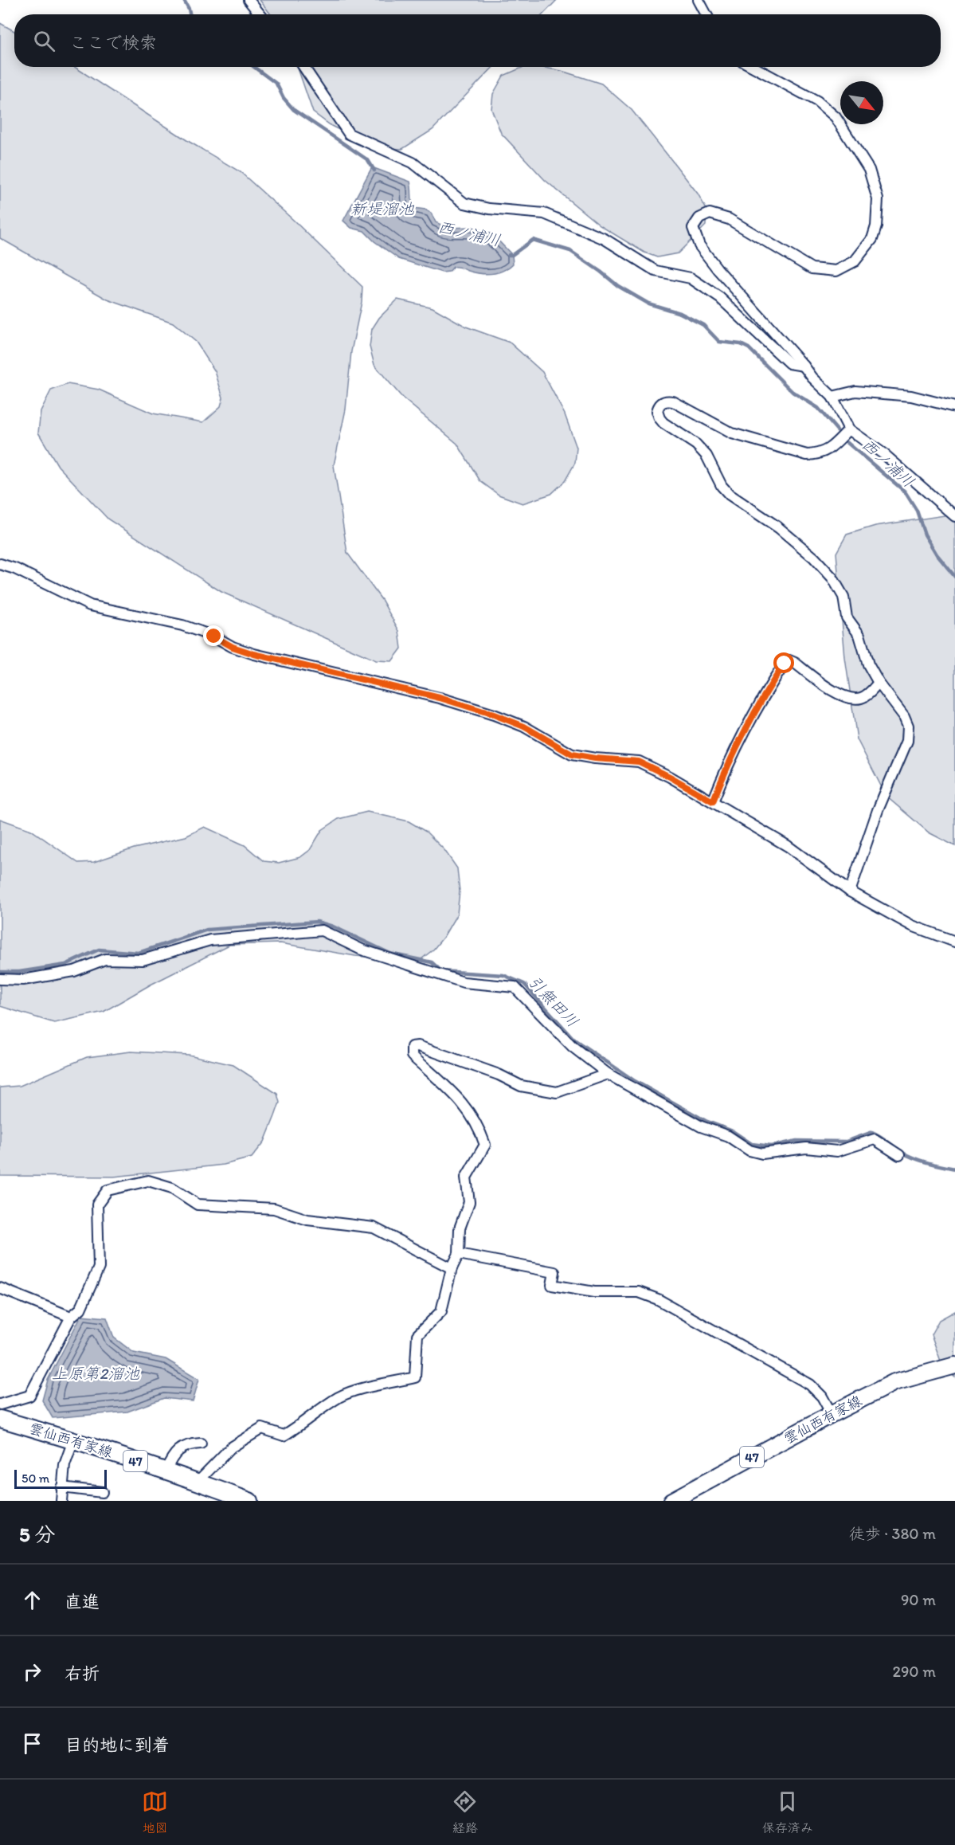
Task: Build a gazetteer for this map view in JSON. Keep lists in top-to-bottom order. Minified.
{"streets":{"main road":["雲仙西有家線","47"]},"water":["新堤溜池","西ノ浦川","引無田川","上原第2溜池"],"scale_bar":"50 m","north":"bottom right","page":{"search":"ここで検索","scale":"50 m","heading":["5 分","徒歩 · 380 m"],"list":[["直進","90 m"],["右折","290 m"],"目的地に到着"],"nav":["地図","経路","保存済み"]}}
